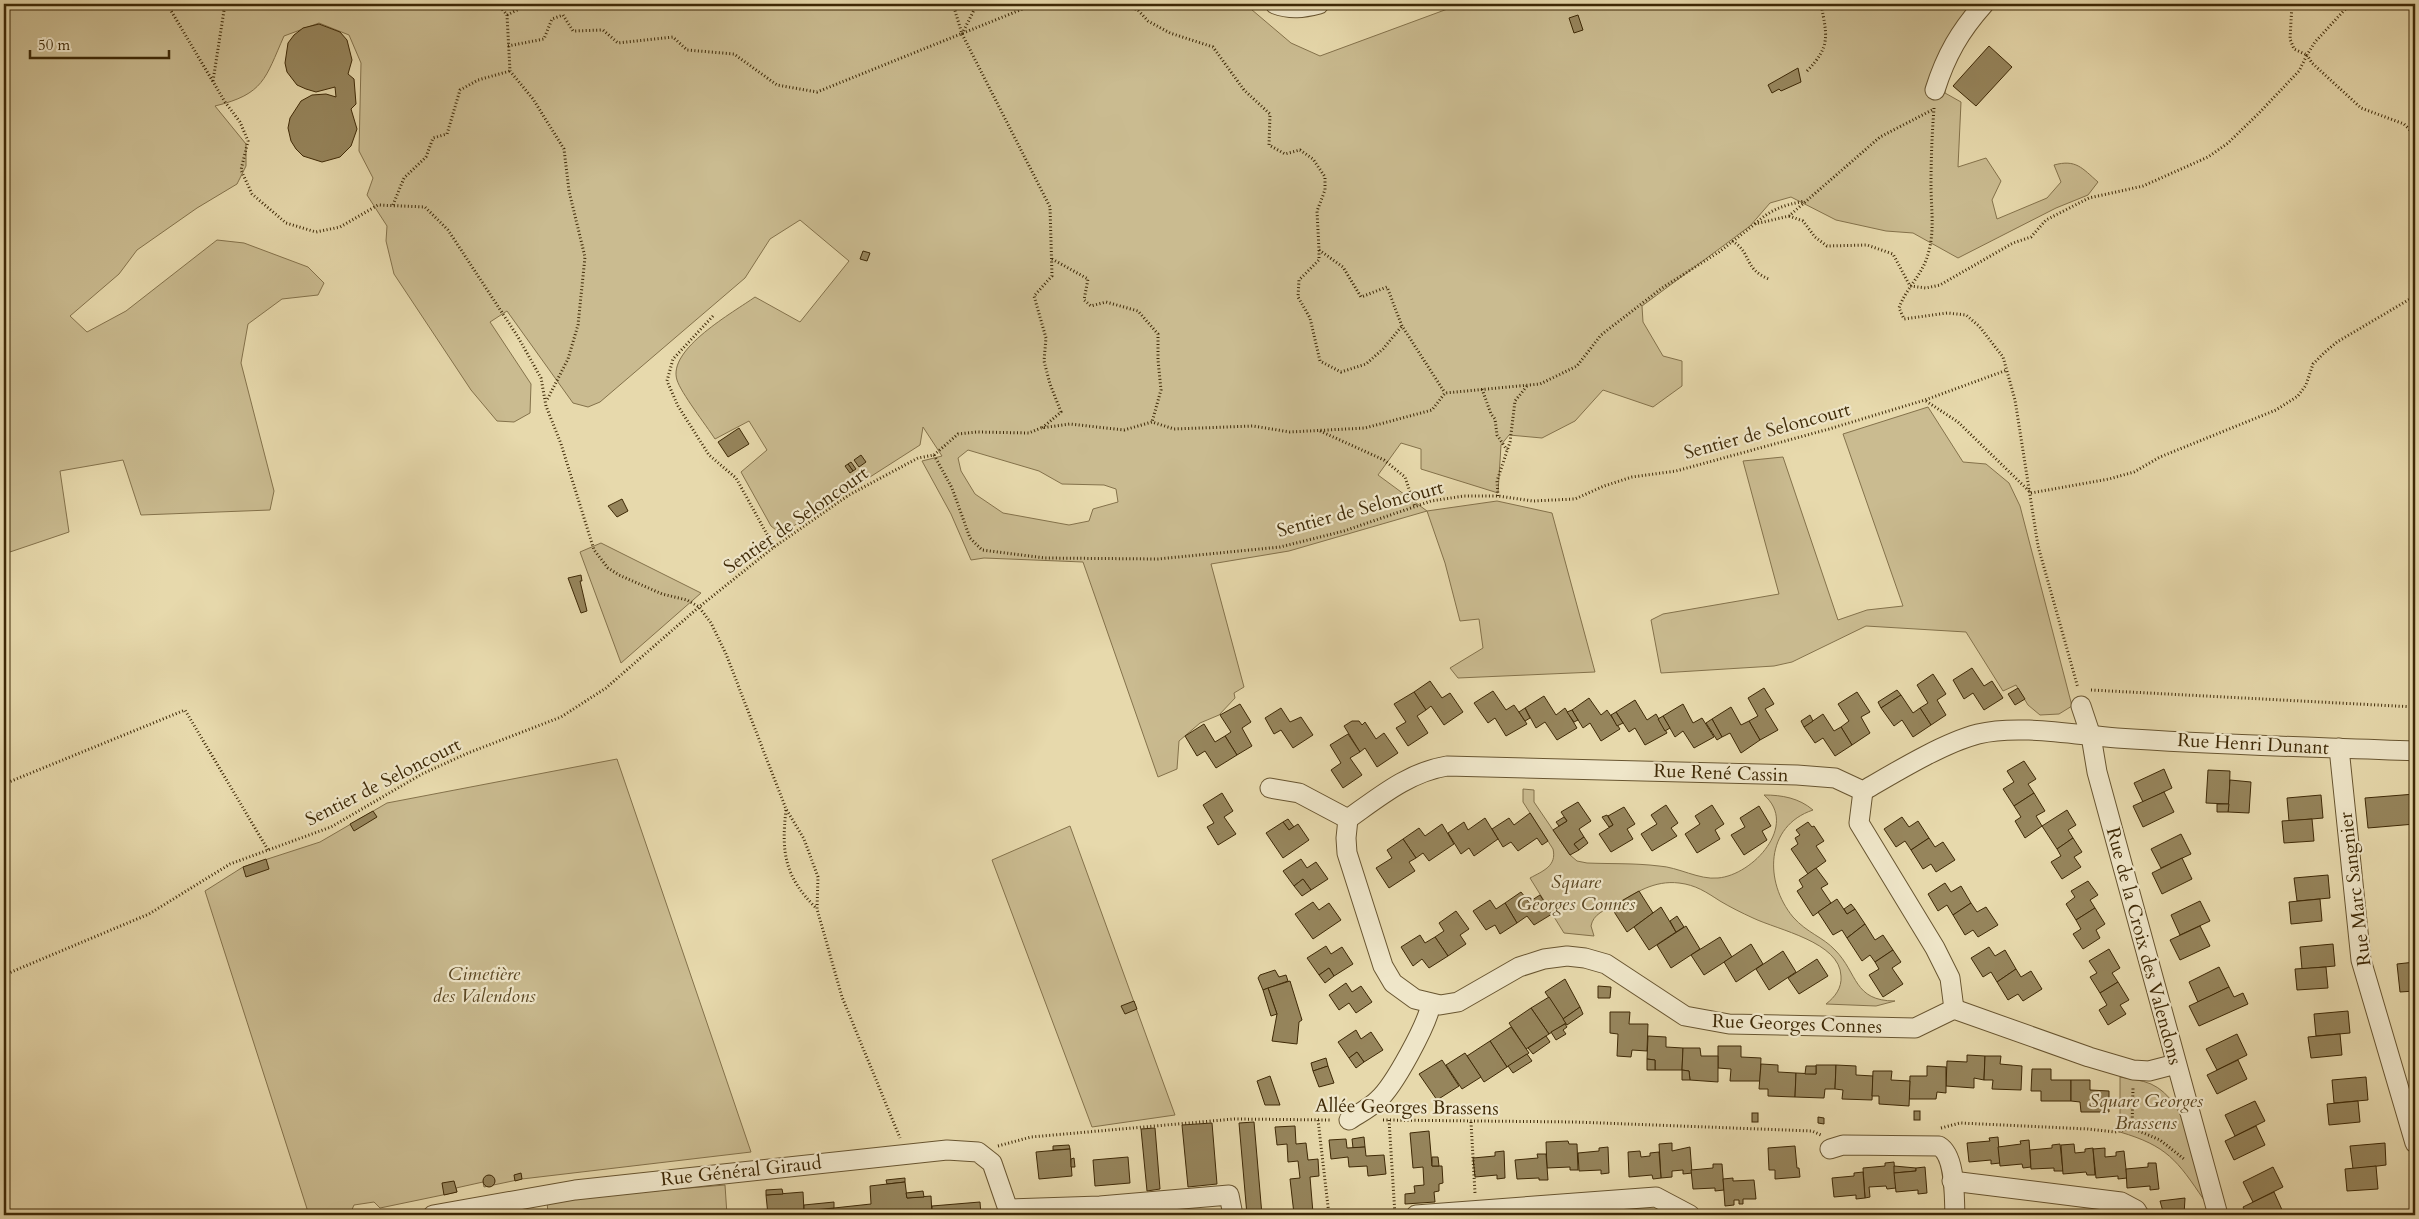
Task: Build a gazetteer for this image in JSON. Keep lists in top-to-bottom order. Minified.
{"streets":{"street":["Rue Henri Dunant","Rue René Cassin","Rue Marc Sangnier","Rue de la Croix des Valendons","Rue Georges Connes","Rue Général Giraud"],"path":["Sentier de Seloncourt","Allée Georges Brassens"]},"crossings":[["Rue Henri Dunant","Rue Marc Sangnier"],["Rue Henri Dunant","Rue de la Croix des Valendons"],["Rue René Cassin","Rue Georges Connes"],["Allée Georges Brassens","Rue Général Giraud"]],"parks":["Square Georges Connes","Cimetière des Valendons","Square Georges Brassens"],"scale_bar":"50 m"}
